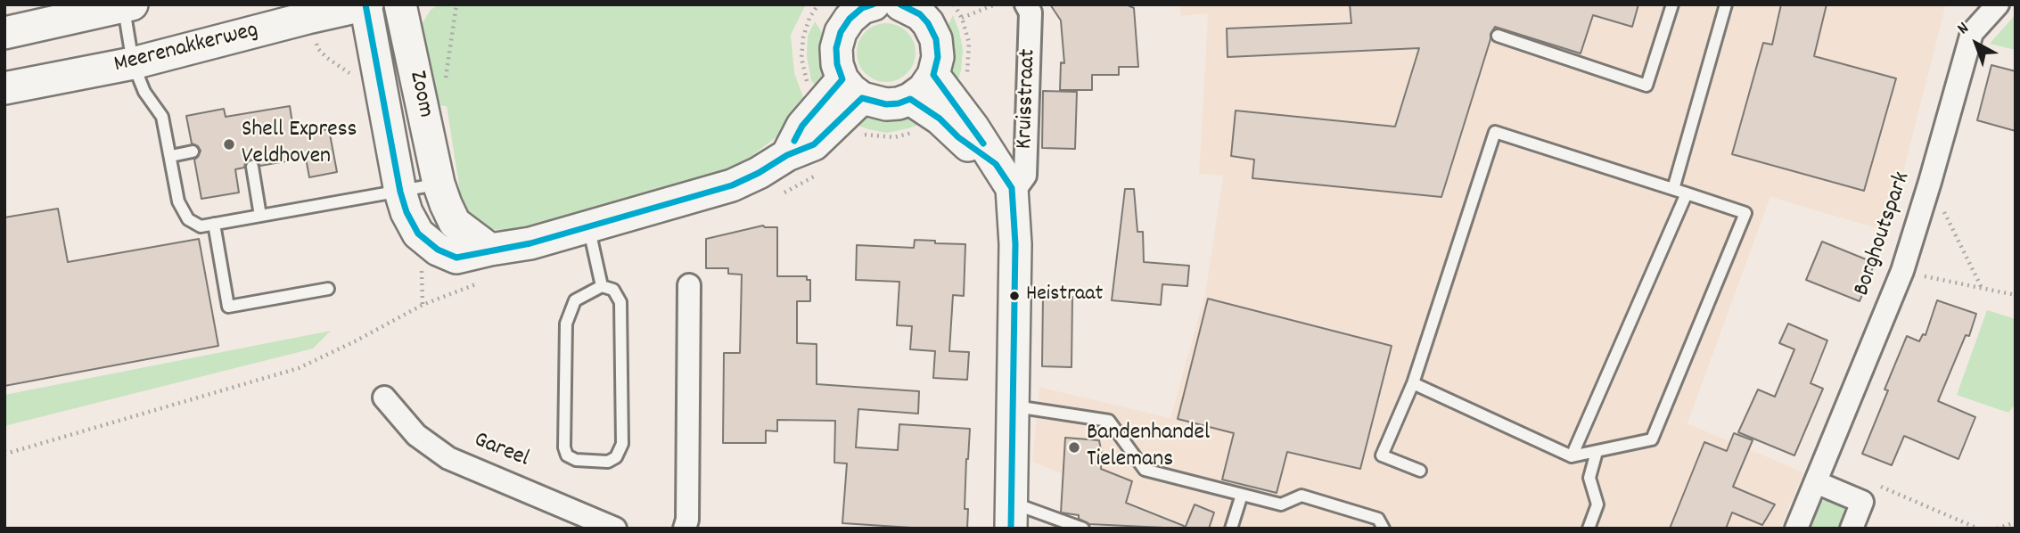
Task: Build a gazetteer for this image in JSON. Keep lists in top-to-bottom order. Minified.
{"streets":{"street":["Meerenakkerweg","Zoom","Kruisstraat","Borghoutspark","Gareel"]},"crossings":[["Meerenakkerweg","Zoom"]],"places":["Shell Express Veldhoven","Heistraat","Bandenhandel Tielemans"],"north":"top left"}
